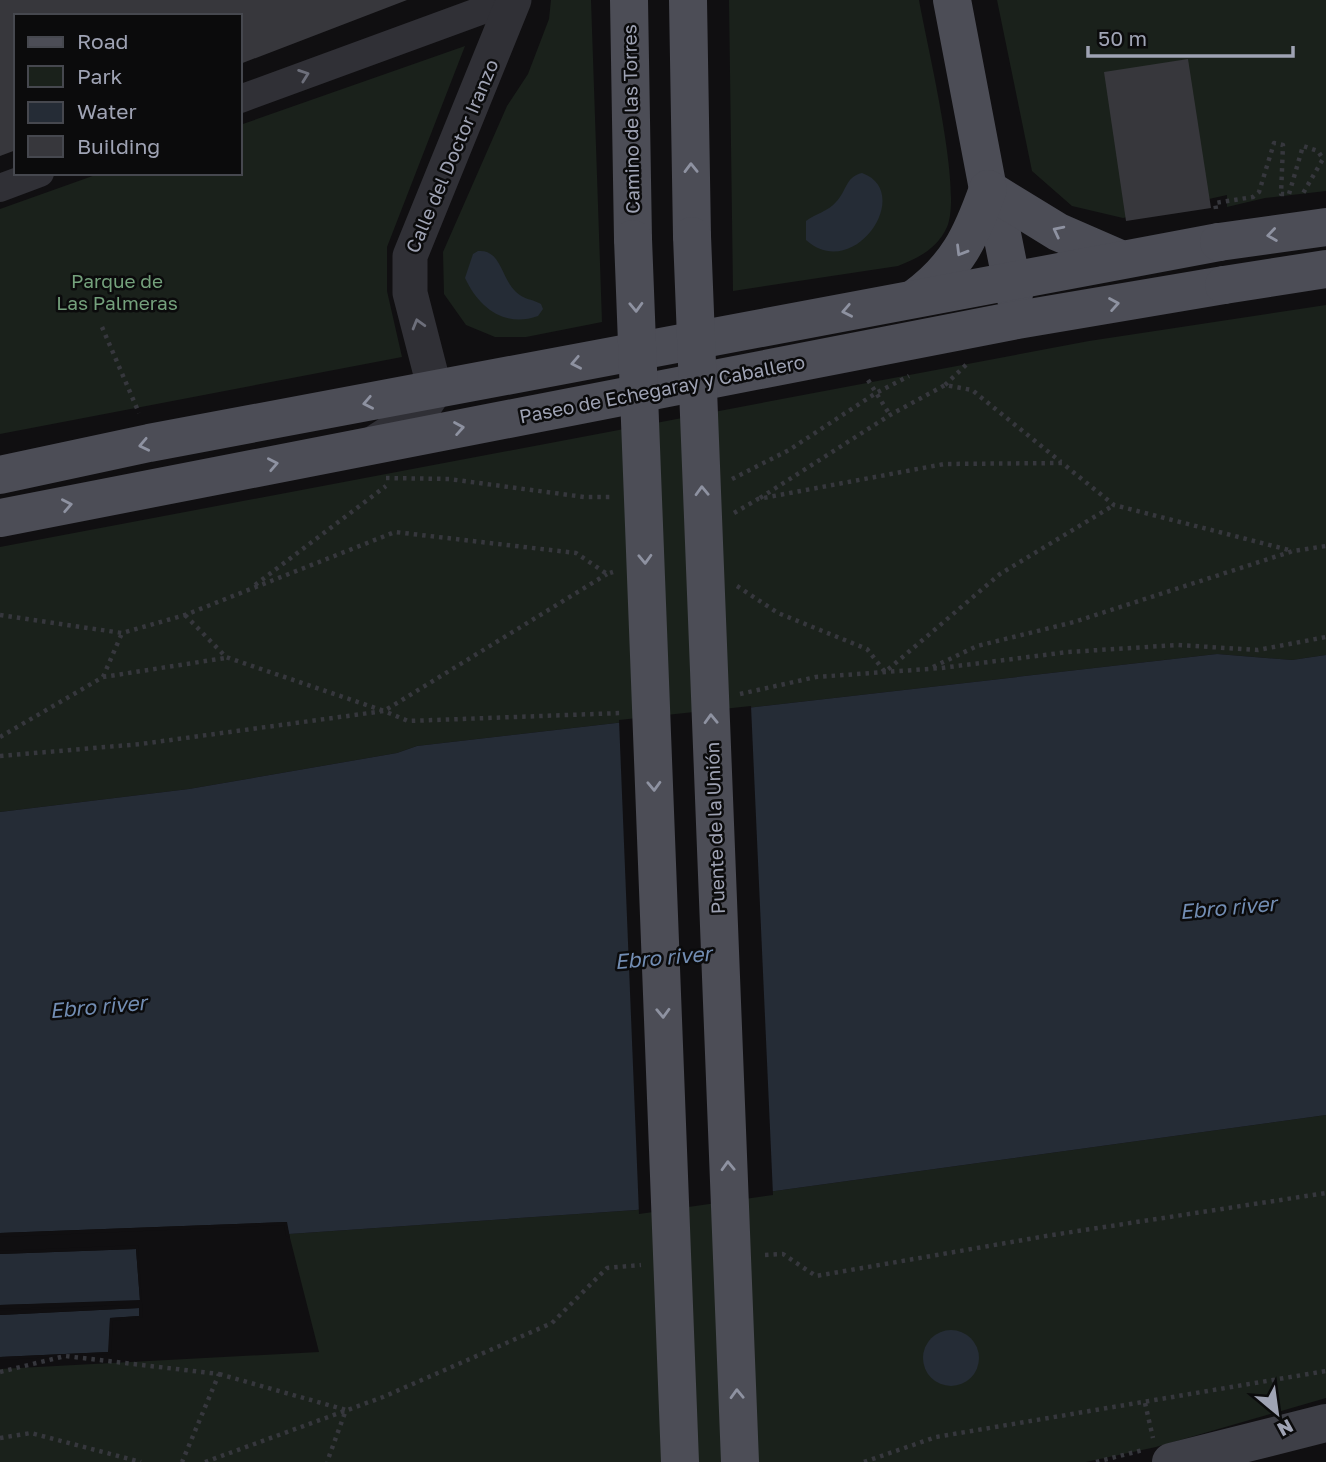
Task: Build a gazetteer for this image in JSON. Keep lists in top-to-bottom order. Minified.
{"streets":{"main road":["Camino de las Torres","Paseo de Echegaray y Caballero","Puente de la Unión"],"street":["Calle del Doctor Iranzo"]},"one_way":["Camino de las Torres","Calle del Doctor Iranzo","Puente de la Unión"],"water":["Ebro river"],"parks":["Parque de Las Palmeras"],"legend":["Road","Park","Water","Building"],"scale_bar":"50 m","north":"bottom right"}
